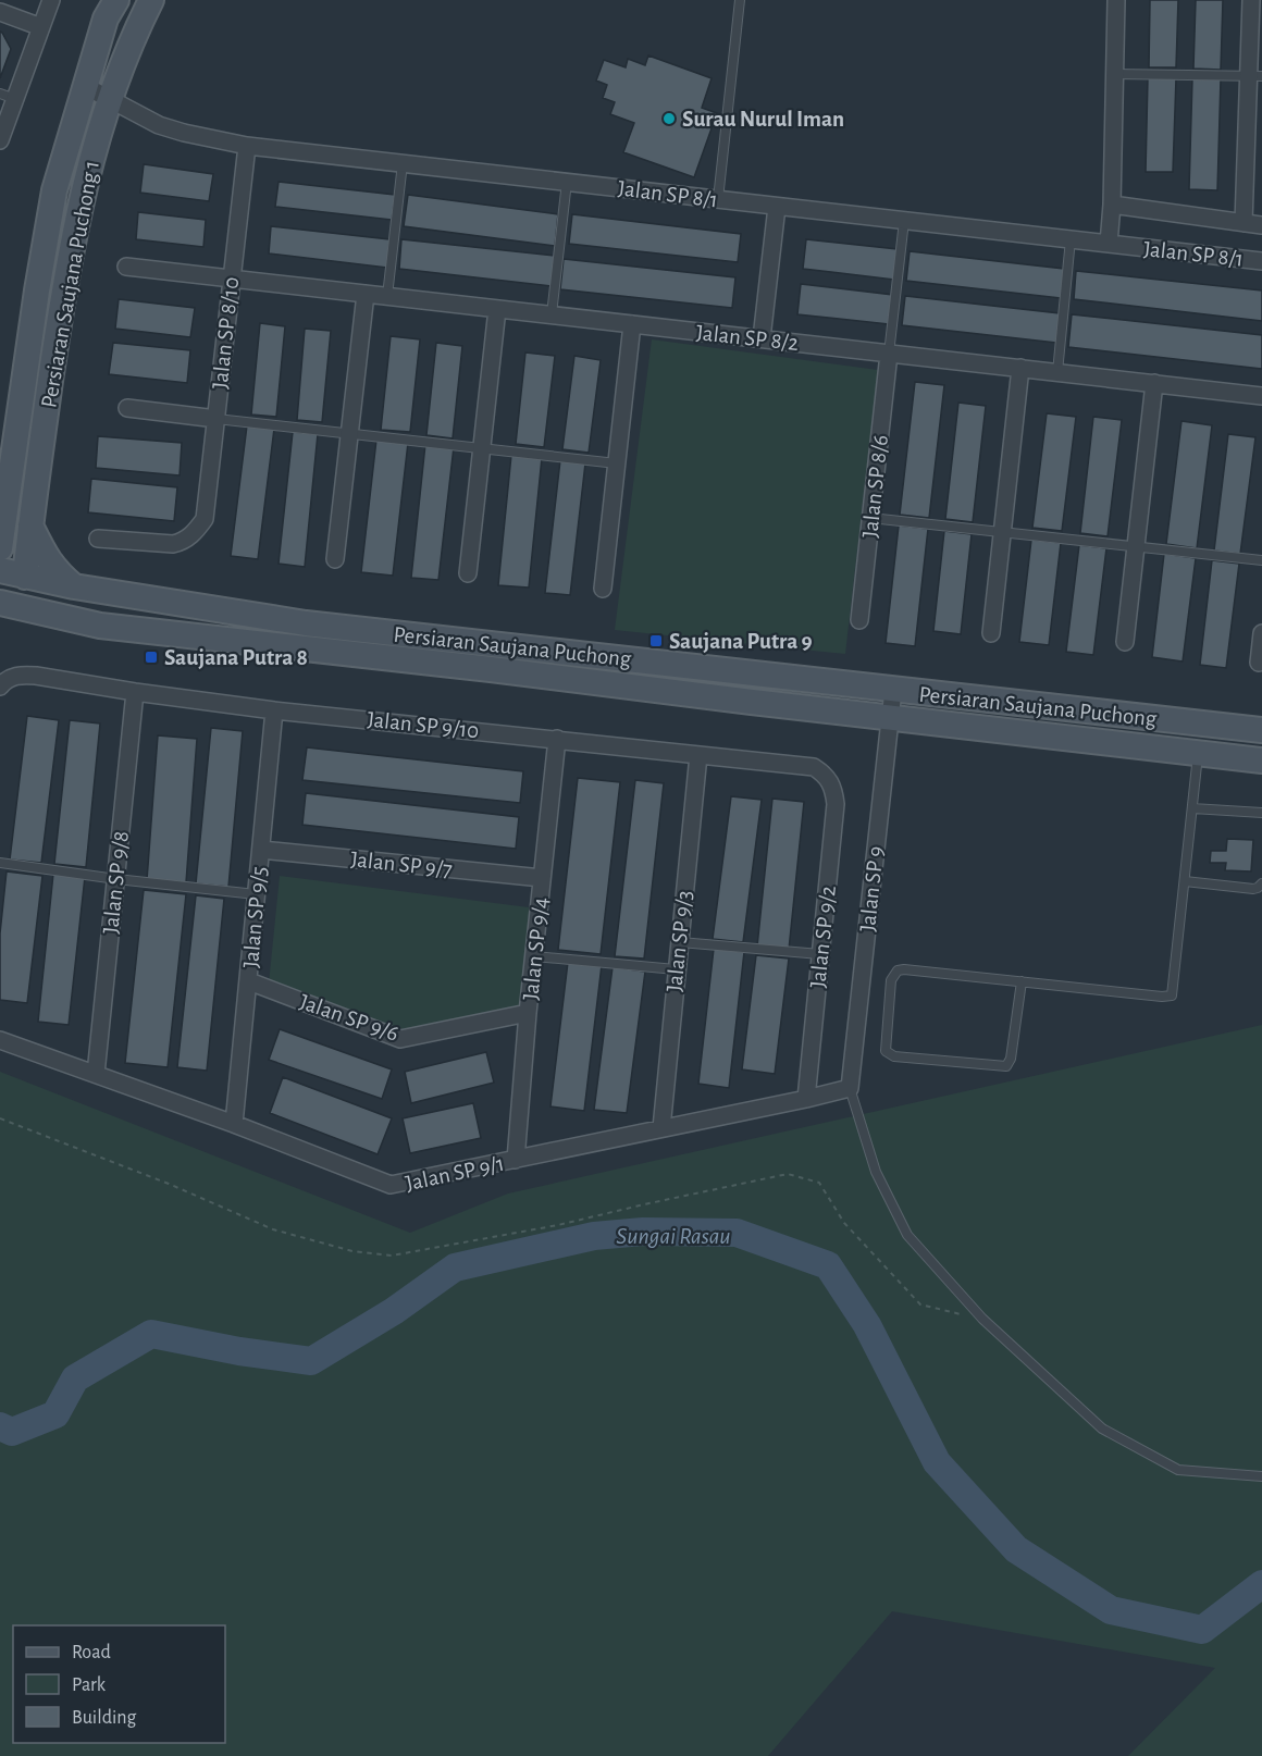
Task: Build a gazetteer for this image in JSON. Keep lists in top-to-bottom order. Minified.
{"streets":{"street":["Jalan SP 8/1","Persiaran Saujana Puchong 1","Jalan SP 8/10","Jalan SP 8/2","Jalan SP 8/6","Persiaran Saujana Puchong","Jalan SP 9/10","Jalan SP 9/7","Jalan SP 9/8","Jalan SP 9","Jalan SP 9/5","Jalan SP 9/2","Jalan SP 9/3","Jalan SP 9/4","Jalan SP 9/6","Jalan SP 9/1"]},"crossings":[["Jalan SP 8/1","Persiaran Saujana Puchong 1"],["Jalan SP 8/1","Jalan SP 8/10"],["Persiaran Saujana Puchong 1","Persiaran Saujana Puchong"],["Jalan SP 8/10","Jalan SP 8/2"],["Jalan SP 8/2","Jalan SP 8/6"],["Persiaran Saujana Puchong","Jalan SP 9"],["Jalan SP 9/10","Jalan SP 9/8"],["Jalan SP 9/10","Jalan SP 9/5"],["Jalan SP 9/10","Jalan SP 9/2"],["Jalan SP 9/10","Jalan SP 9/3"],["Jalan SP 9/10","Jalan SP 9/4"],["Jalan SP 9/7","Jalan SP 9/5"],["Jalan SP 9/7","Jalan SP 9/4"],["Jalan SP 9/8","Jalan SP 9/1"],["Jalan SP 9","Jalan SP 9/1"],["Jalan SP 9/5","Jalan SP 9/6"],["Jalan SP 9/5","Jalan SP 9/1"],["Jalan SP 9/2","Jalan SP 9/1"],["Jalan SP 9/3","Jalan SP 9/1"],["Jalan SP 9/4","Jalan SP 9/6"],["Jalan SP 9/4","Jalan SP 9/1"]],"water":["Sungai Rasau"],"places":{"other":["Surau Nurul Iman"],"transit":["Saujana Putra 9","Saujana Putra 8"]},"legend":["Road","Park","Building"]}
